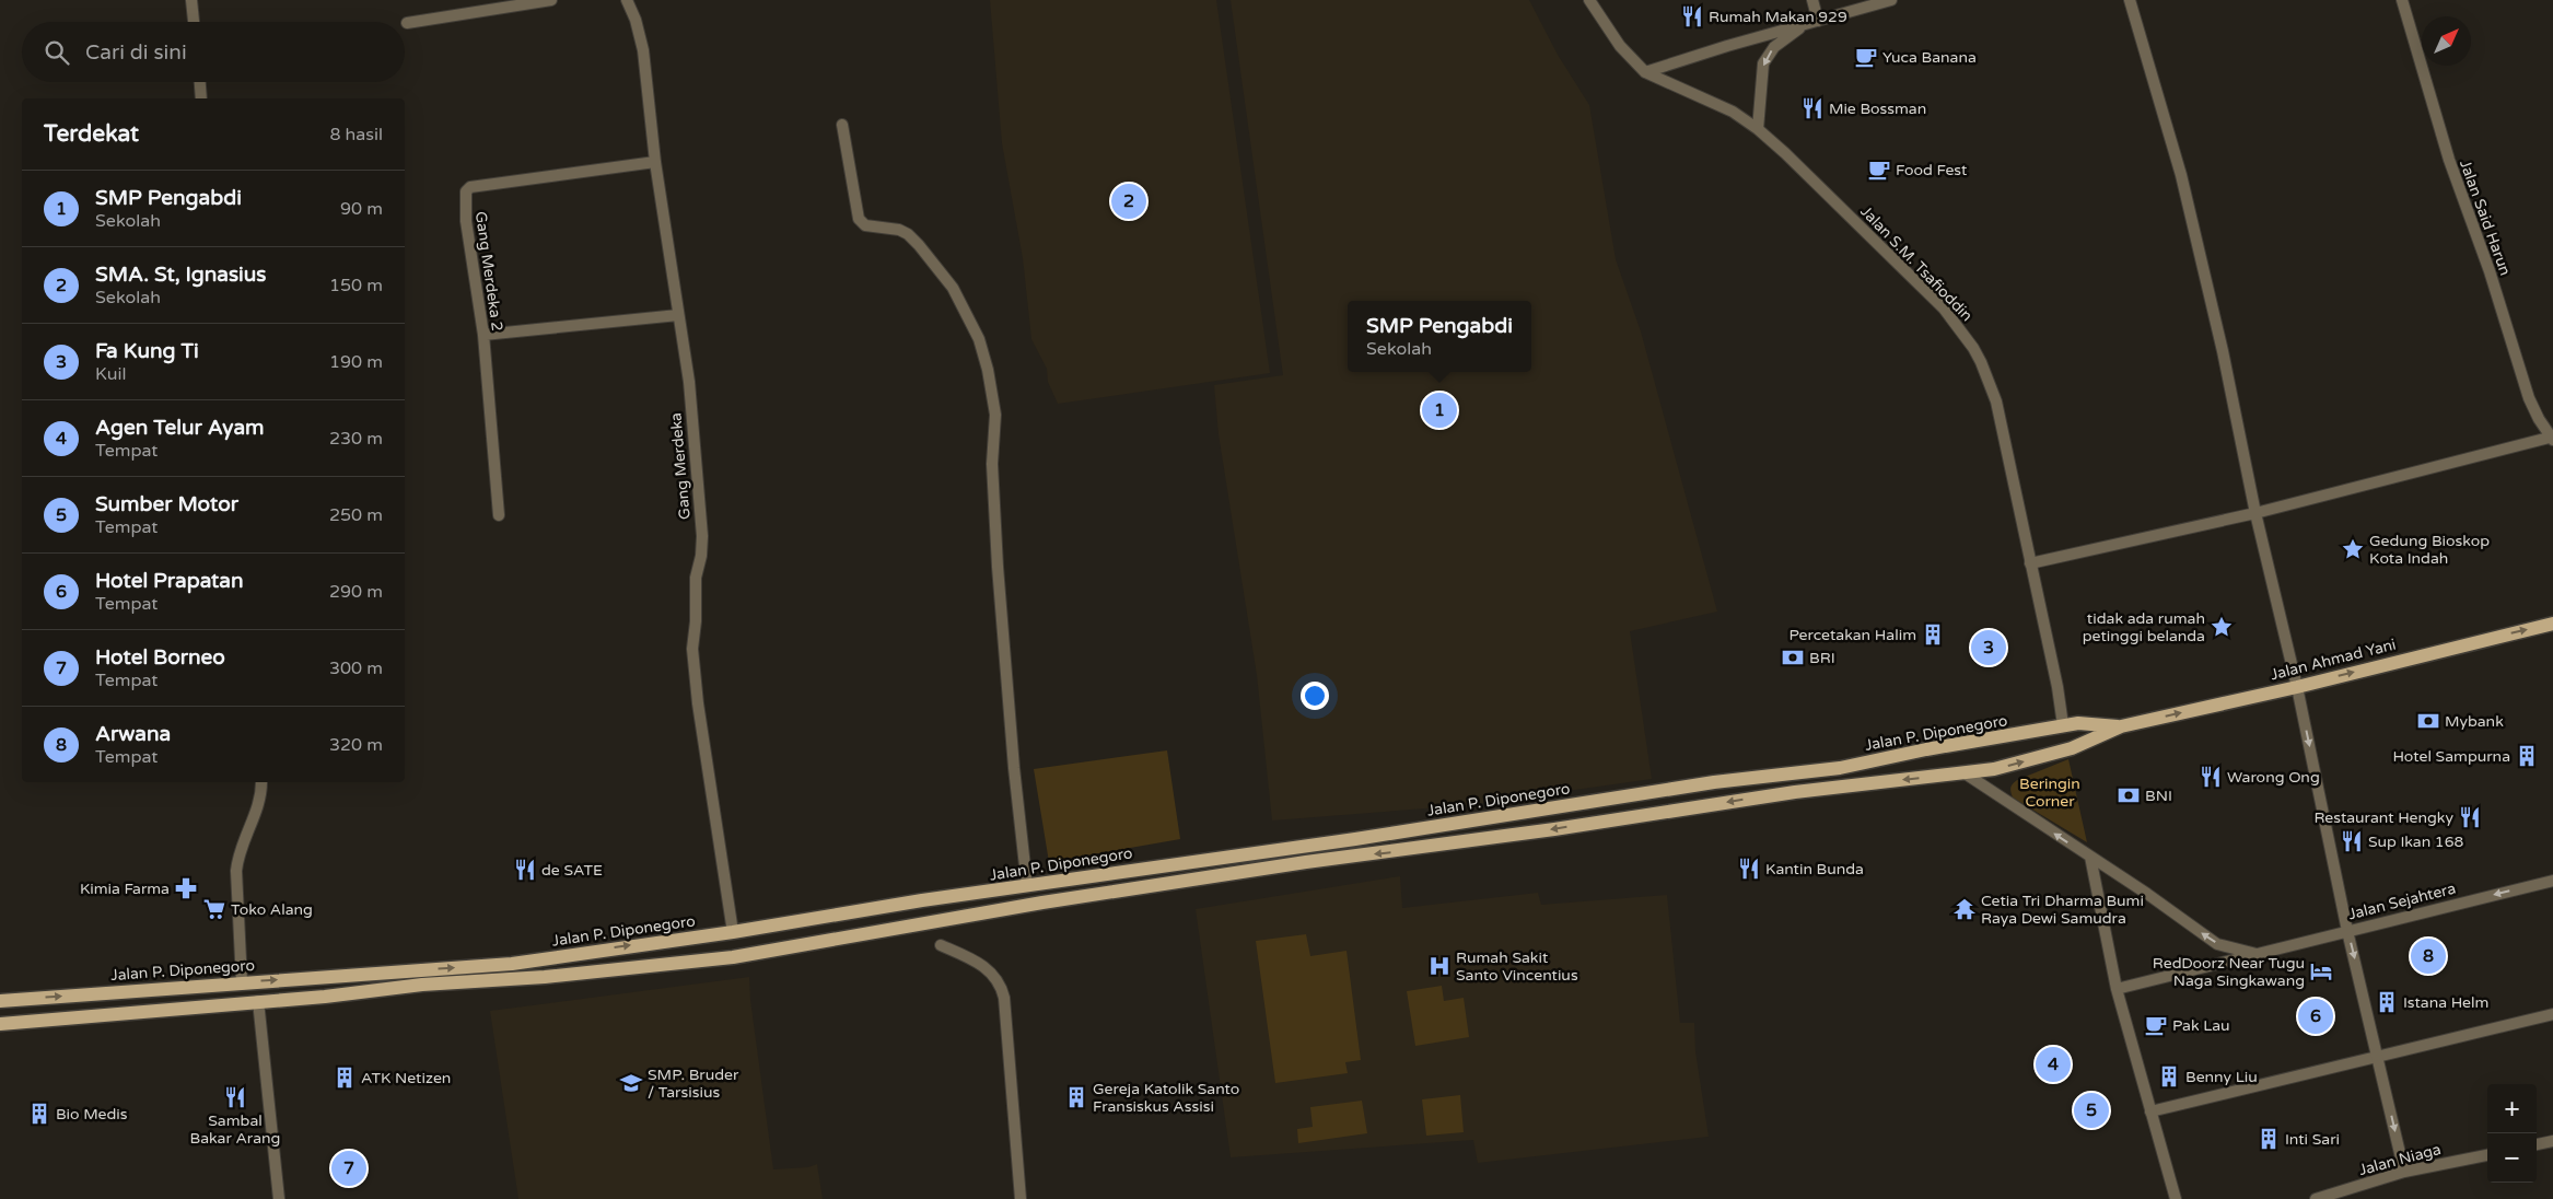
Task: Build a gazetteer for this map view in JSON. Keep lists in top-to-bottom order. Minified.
{"streets":{"main road":["Jalan Ahmad Yani","Jalan P. Diponegoro"],"street":["Jalan Said Harun","Jalan S.M. Tsafioddin","Gang Merdeka 2","Gang Merdeka","Jalan Sejahtera","Jalan Niaga"]},"crossings":[["Jalan S.M. Tsafioddin","Jalan P. Diponegoro"],["Gang Merdeka 2","Gang Merdeka"],["Gang Merdeka","Jalan P. Diponegoro"],["Jalan Ahmad Yani","Jalan P. Diponegoro"]],"one_way":["Jalan Ahmad Yani","Jalan Sejahtera"],"parks":["Beringin Corner"],"places":{"restaurant":["Rumah Makan 929","Mie Bossman","Warong Ong","Restaurant Hengky","Sup Ikan 168","Kantin Bunda","de SATE","Sambal Bakar Arang"],"cafe":["Yuca Banana","Food Fest","Pak Lau"],"place":["Gedung Bioskop Kota Indah","tidak ada rumah petinggi belanda"],"building":["Percetakan Halim","Hotel Sampurna","Istana Helm","Benny Liu","ATK Netizen","Gereja Katolik Santo Fransiskus Assisi","Bio Medis","Inti Sari"],"bank":["BRI","Mybank","BNI"],"pharmacy":["Kimia Farma"],"supermarket":["Toko Alang"],"temple":["Cetia Tri Dharma Bumi Raya Dewi Samudra"],"hospital":["Rumah Sakit Santo Vincentius"],"hotel":["RedDoorz Near Tugu Naga Singkawang"],"school or university":["SMP. Bruder / Tarsisius"]},"north":"top right","page":{"search":"Cari di sini","heading":["Terdekat","8 hasil"],"list":[{"mark":"1","name":"SMP Pengabdi","note":"Sekolah","value":"90 m"},{"mark":"2","name":"SMA. St, Ignasius","note":"Sekolah","value":"150 m"},{"mark":"3","name":"Fa Kung Ti","note":"Kuil","value":"190 m"},{"mark":"4","name":"Agen Telur Ayam","note":"Tempat","value":"230 m"},{"mark":"5","name":"Sumber Motor","note":"Tempat","value":"250 m"},{"mark":"6","name":"Hotel Prapatan","note":"Tempat","value":"290 m"},{"mark":"7","name":"Hotel Borneo","note":"Tempat","value":"300 m"},{"mark":"8","name":"Arwana","note":"Tempat","value":"320 m"}],"pins":["2","1","3","8","6","4","5","7"],"popup":["SMP Pengabdi","Sekolah"],"map_buttons":["+","−"]}}
